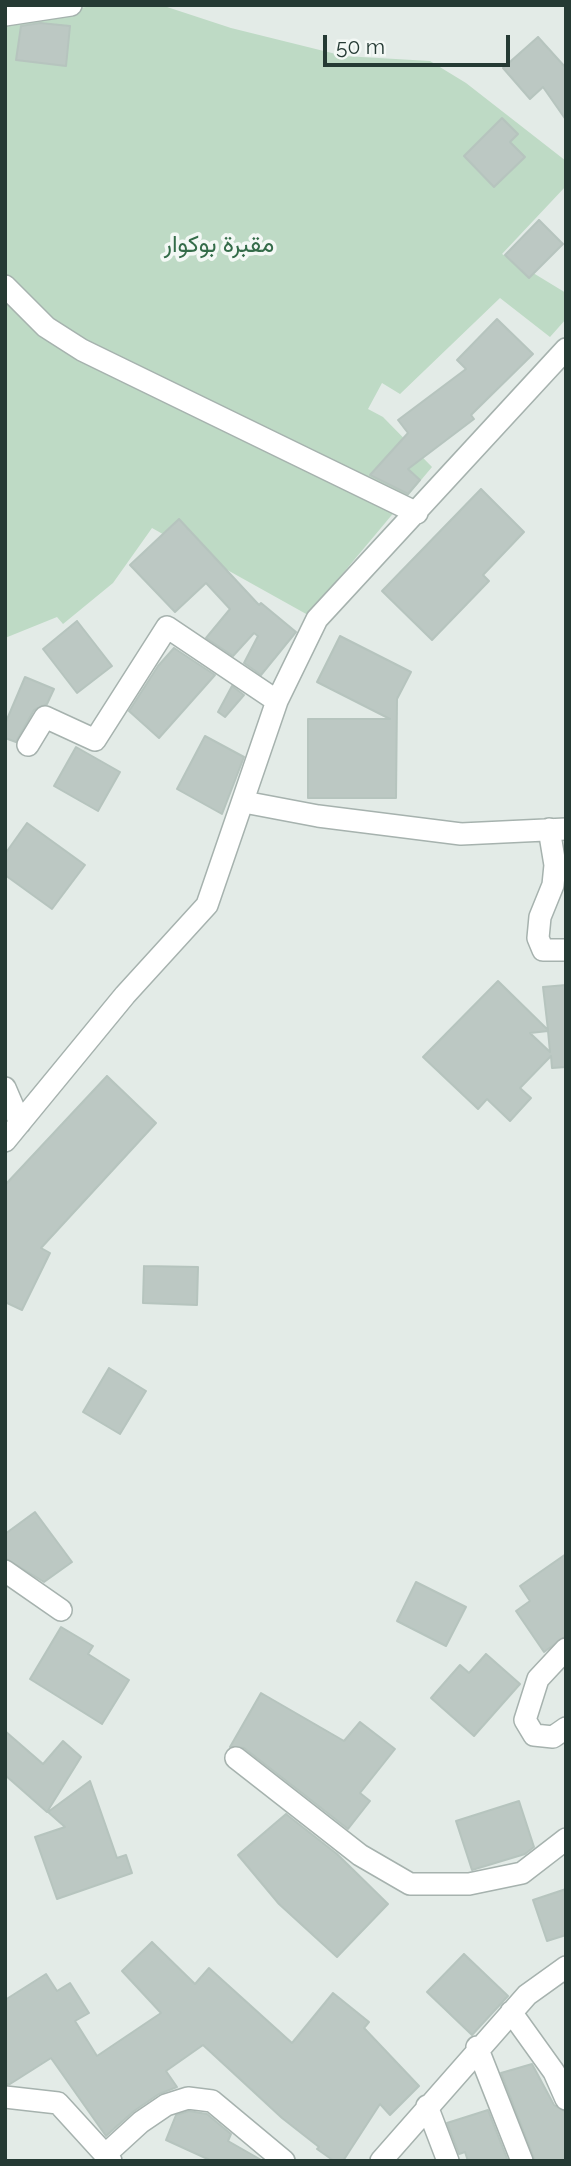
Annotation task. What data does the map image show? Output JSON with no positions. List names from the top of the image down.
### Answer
{
  "parks": ["مقبرة بوكوار"],
  "scale_bar": "50 m"
}
